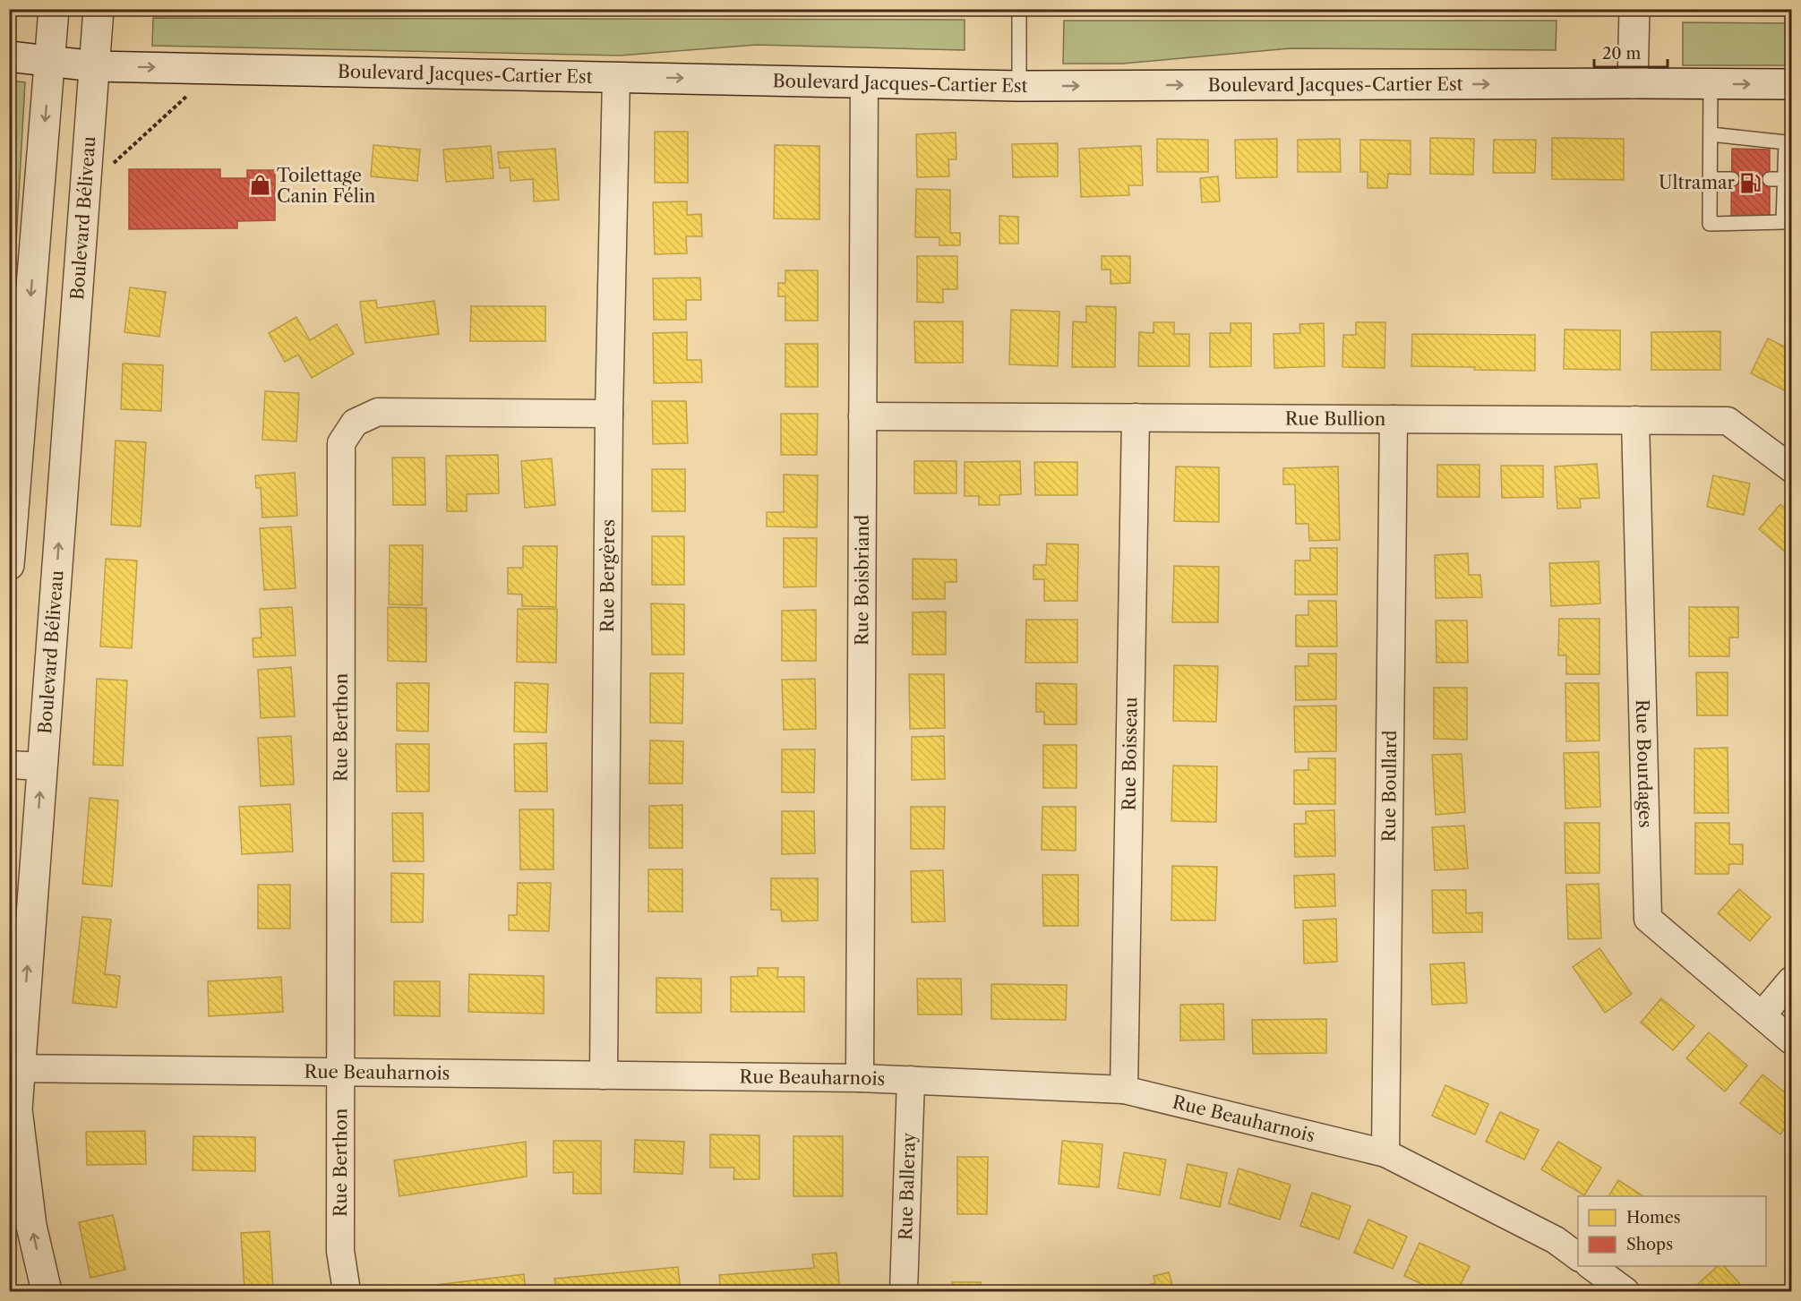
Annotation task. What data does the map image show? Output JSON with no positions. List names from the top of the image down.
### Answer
{
  "streets": {
    "street": [
      "Boulevard Jacques-Cartier Est",
      "Boulevard Béliveau",
      "Rue Bullion",
      "Rue Bergères",
      "Rue Boisbriand",
      "Rue Berthon",
      "Rue Boisseau",
      "Rue Bourdages",
      "Rue Boullard",
      "Rue Beauharnois",
      "Rue Balleray"
    ]
  },
  "crossings": [
    ["Boulevard Jacques-Cartier Est", "Boulevard Béliveau"],
    ["Boulevard Jacques-Cartier Est", "Rue Bergères"],
    ["Boulevard Jacques-Cartier Est", "Rue Boisbriand"],
    ["Boulevard Béliveau", "Rue Beauharnois"],
    ["Rue Bullion", "Rue Boisbriand"],
    ["Rue Bullion", "Rue Boisseau"],
    ["Rue Bullion", "Rue Bourdages"],
    ["Rue Bullion", "Rue Boullard"],
    ["Rue Bergères", "Rue Berthon"],
    ["Rue Bergères", "Rue Beauharnois"],
    ["Rue Boisbriand", "Rue Beauharnois"],
    ["Rue Berthon", "Rue Beauharnois"],
    ["Rue Boisseau", "Rue Beauharnois"],
    ["Rue Boullard", "Rue Beauharnois"],
    ["Rue Beauharnois", "Rue Balleray"]
  ],
  "one_way": ["Boulevard Jacques-Cartier Est"],
  "places": {
    "fuel station": ["Ultramar"],
    "shop": ["Toilettage Canin Félin"]
  },
  "legend": ["Homes", "Shops"],
  "scale_bar": "20 m"
}
